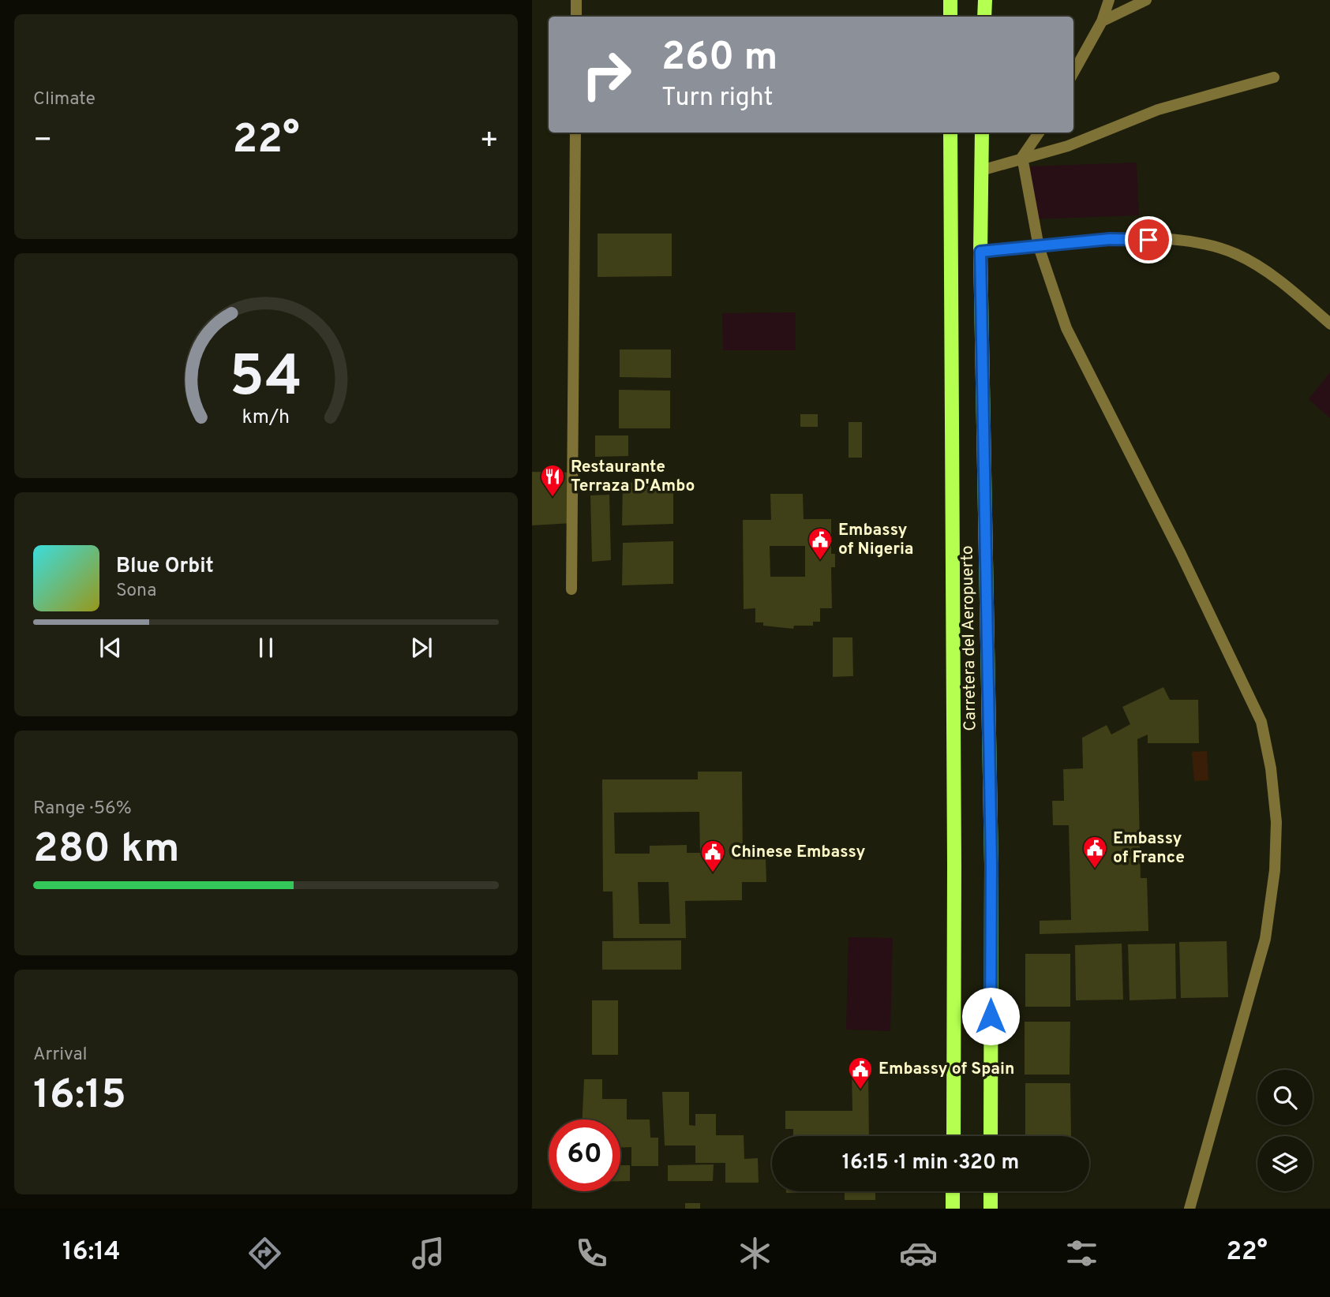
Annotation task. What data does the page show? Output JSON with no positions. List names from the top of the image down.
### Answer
{
  "streets": {
    "main road": ["Carretera del Aeropuerto"]
  },
  "places": {
    "restaurant": ["Restaurante Terraza D'Ambo"],
    "public building": [
      "Embassy of Nigeria",
      "Embassy of France",
      "Chinese Embassy",
      "Embassy of Spain"
    ]
  },
  "page": {
    "tile": [
      "Climate",
      ["Range · 56%", "280 km"],
      ["Arrival", "16:15"]
    ],
    "turn": ["260 m", "Turn right"],
    "heat": ["−", "22°", "+"],
    "song": ["Blue Orbit", "Sona"],
    "limit": "60",
    "trip": "16:15 · 1 min · 320 m",
    "tabs": ["16:14", "22°"],
    "gauge": ["54", "km/h"]
  }
}
